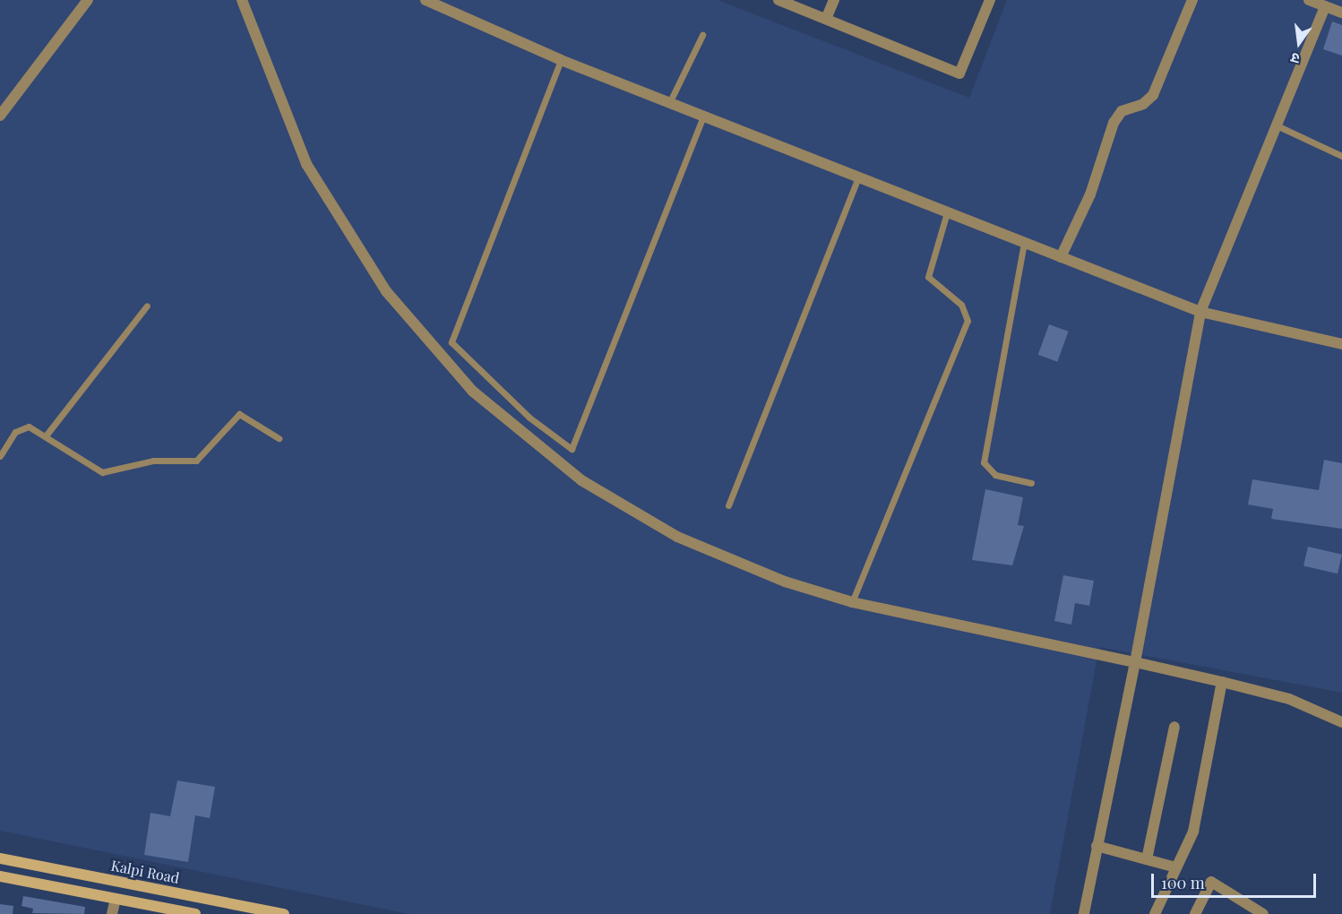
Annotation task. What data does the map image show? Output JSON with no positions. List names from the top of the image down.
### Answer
{
  "streets": {
    "main road": ["Kalpi Road"]
  },
  "scale_bar": "100 m",
  "north": "bottom"
}
